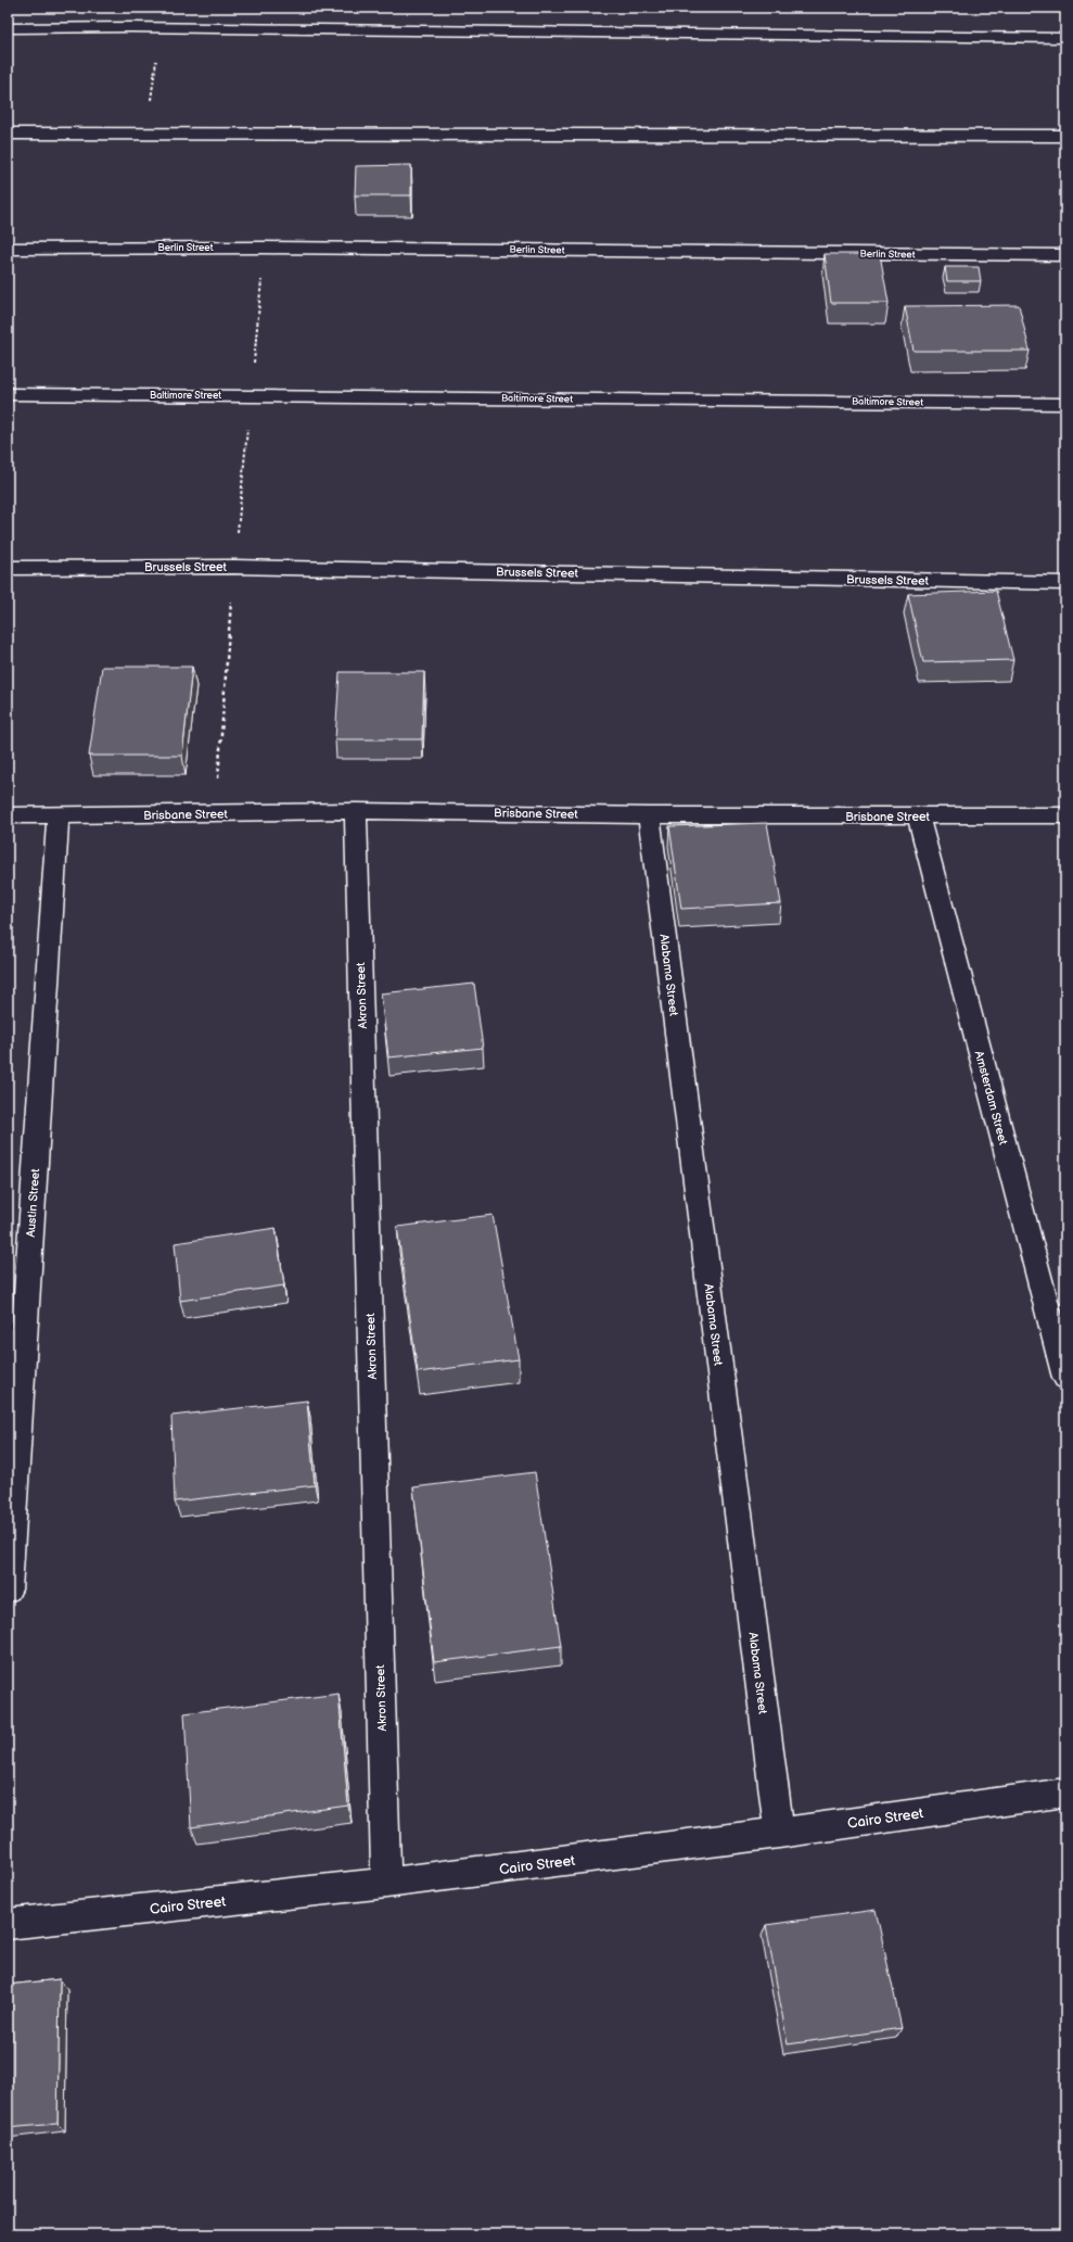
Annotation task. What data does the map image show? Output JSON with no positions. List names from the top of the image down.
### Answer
{
  "streets": {
    "street": [
      "Berlin Street",
      "Baltimore Street",
      "Brussels Street",
      "Brisbane Street",
      "Alabama Street",
      "Akron Street",
      "Amsterdam Street",
      "Austin Street",
      "Cairo Street"
    ]
  },
  "crossings": [
    ["Brisbane Street", "Alabama Street"],
    ["Brisbane Street", "Akron Street"],
    ["Brisbane Street", "Amsterdam Street"],
    ["Brisbane Street", "Austin Street"],
    ["Alabama Street", "Cairo Street"],
    ["Akron Street", "Cairo Street"]
  ]
}
